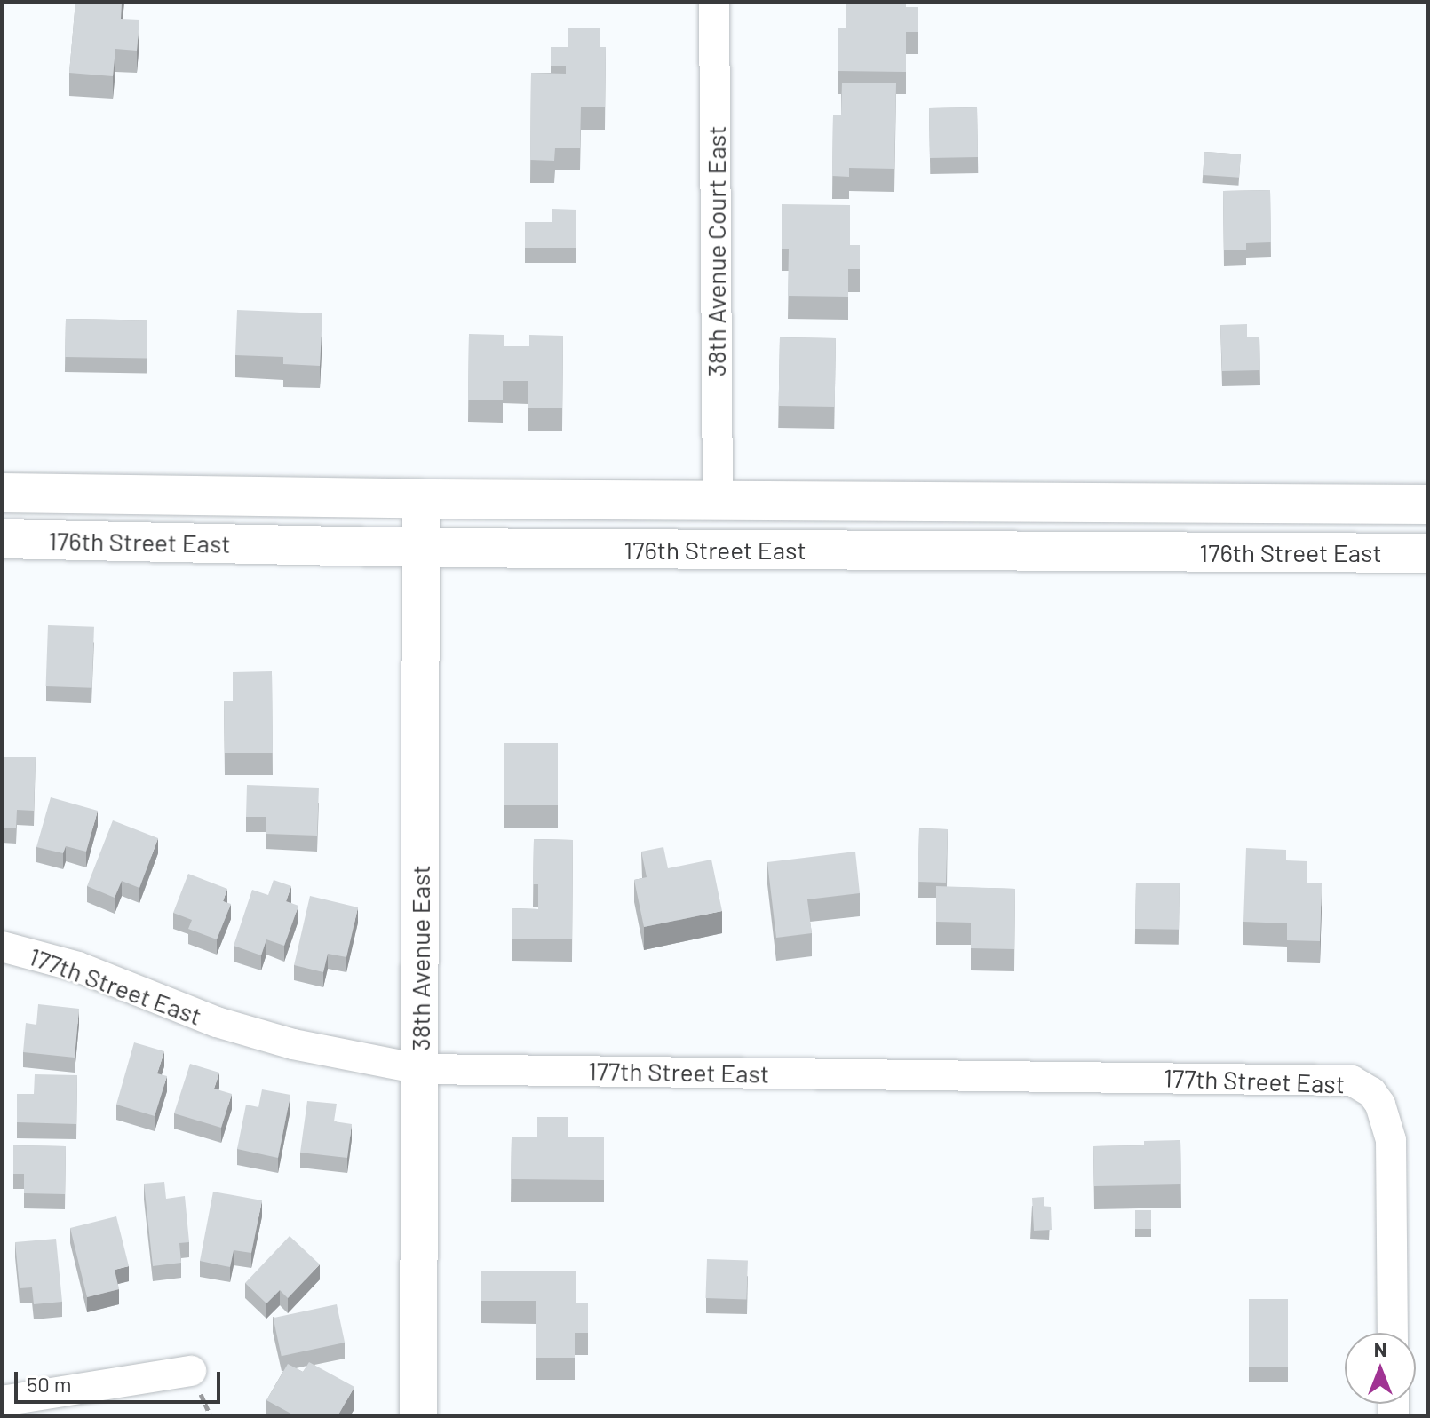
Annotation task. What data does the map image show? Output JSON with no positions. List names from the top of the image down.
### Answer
{
  "streets": {
    "main road": ["176th Street East"],
    "street": ["38th Avenue Court East", "38th Avenue East", "177th Street East"]
  },
  "crossings": [
    ["38th Avenue Court East", "176th Street East"],
    ["176th Street East", "38th Avenue East"],
    ["38th Avenue East", "177th Street East"]
  ],
  "scale_bar": "50 m",
  "north": "top"
}
